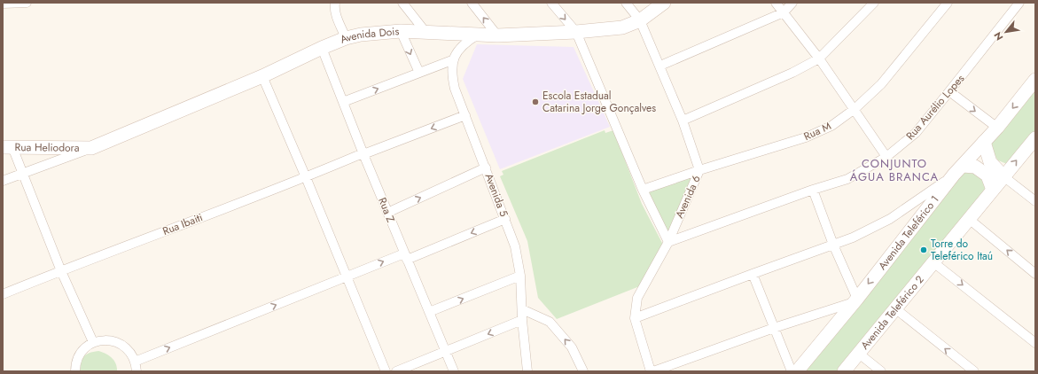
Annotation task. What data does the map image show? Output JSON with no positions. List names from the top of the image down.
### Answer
{
  "streets": {
    "main road": [
      "Avenida Dois",
      "Rua Heliodora",
      "Avenida Teleférico 1",
      "Avenida Teleférico 2"
    ],
    "street": [
      "Rua Aurélio Lopes",
      "Rua M",
      "Avenida 5",
      "Avenida 6",
      "Rua Z",
      "Rua Ibaiti"
    ]
  },
  "crossings": [
    ["Avenida Dois", "Rua Heliodora"],
    ["Avenida Dois", "Avenida 6"],
    ["Avenida Dois", "Rua Z"],
    ["Rua Aurélio Lopes", "Avenida 6"],
    ["Rua M", "Avenida 6"],
    ["Avenida 5", "Rua Ibaiti"],
    ["Rua Z", "Rua Ibaiti"]
  ],
  "one_way": ["Avenida Teleférico 1"],
  "districts": ["CONJUNTO ÁGUA BRANCA"],
  "places": ["Escola Estadual Catarina Jorge Gonçalves", "Torre do Teleférico Itaú"],
  "north": "bottom left"
}
